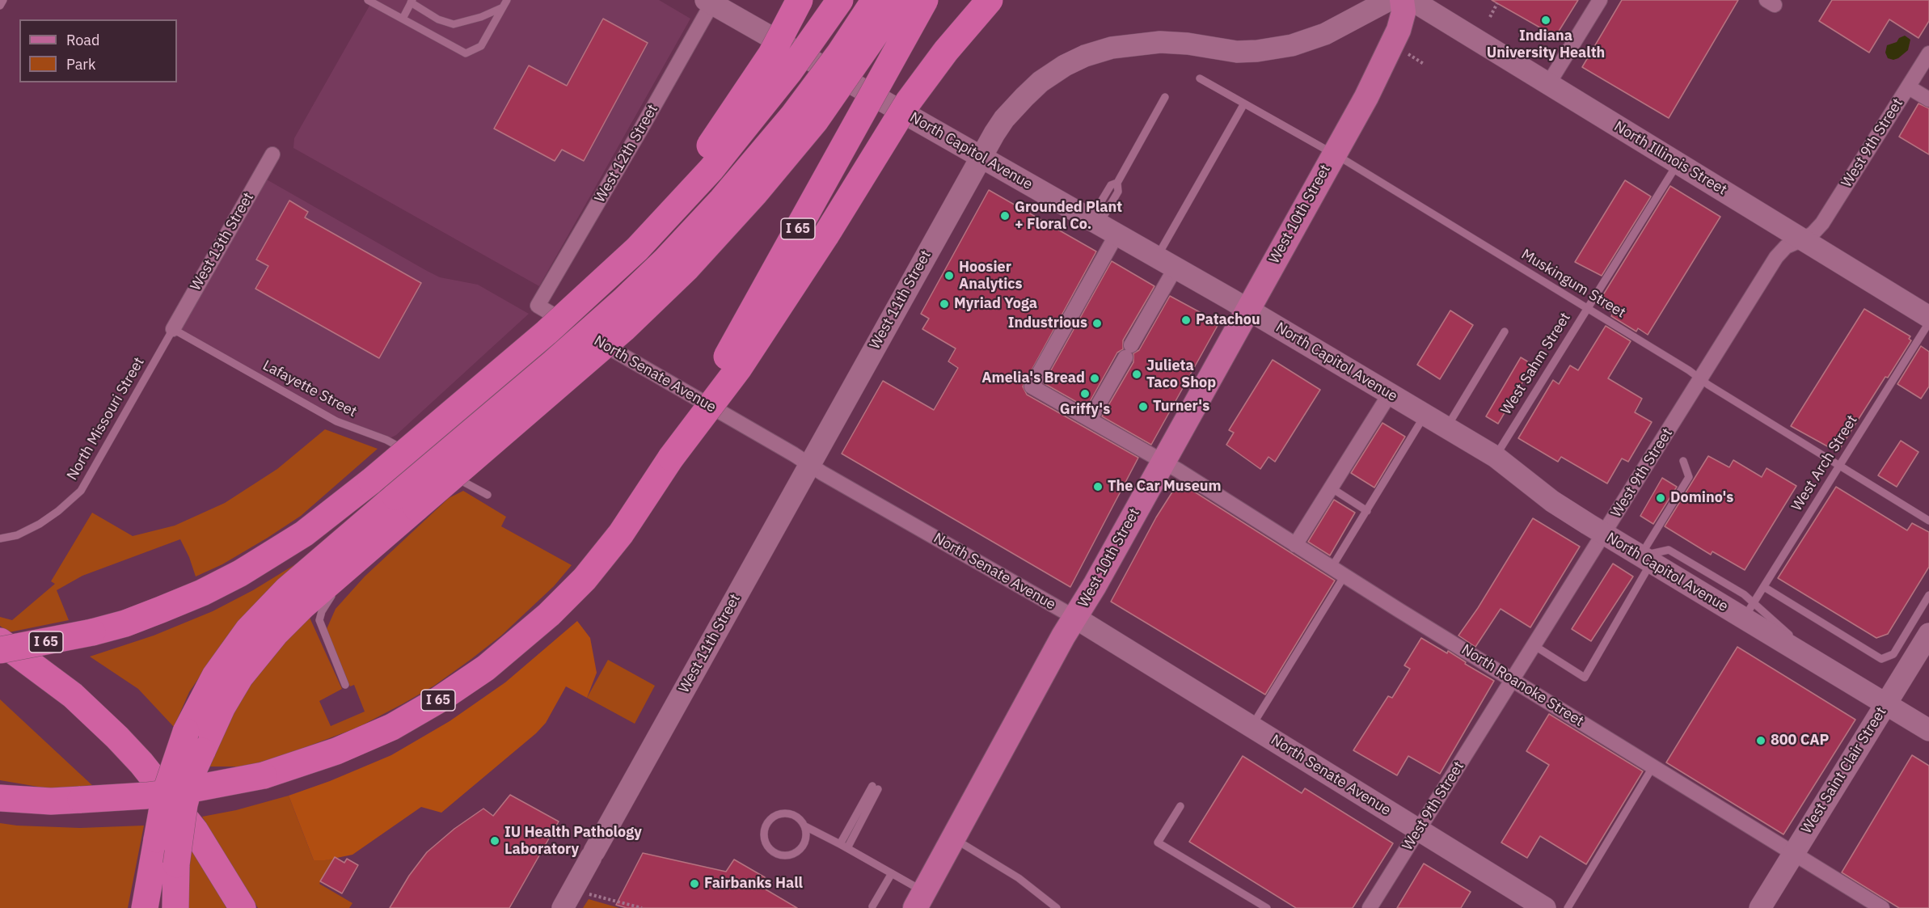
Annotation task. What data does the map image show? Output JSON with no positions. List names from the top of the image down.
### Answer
{
  "streets": {
    "highway": ["I 65"],
    "main road": [
      "North Capitol Avenue",
      "North Illinois Street",
      "West 10th Street",
      "West 11th Street",
      "North Senate Avenue",
      "West Saint Clair Street"
    ],
    "street": [
      "West 9th Street",
      "West 12th Street",
      "West 13th Street",
      "North Roanoke Street"
    ],
    "lane": [
      "Muskingum Street",
      "West Sahm Street",
      "Lafayette Street",
      "North Missouri Street",
      "West Arch Street"
    ]
  },
  "crossings": [
    ["West 9th Street", "North Capitol Avenue"],
    ["West 9th Street", "North Illinois Street"],
    ["West 9th Street", "Muskingum Street"],
    ["West 9th Street", "North Senate Avenue"],
    ["West 9th Street", "North Roanoke Street"],
    ["North Capitol Avenue", "West 12th Street"],
    ["North Capitol Avenue", "West 10th Street"],
    ["North Capitol Avenue", "West 11th Street"],
    ["North Capitol Avenue", "West Sahm Street"],
    ["North Capitol Avenue", "West Arch Street"],
    ["North Capitol Avenue", "North Roanoke Street"],
    ["North Capitol Avenue", "West Saint Clair Street"],
    ["West 12th Street", "North Senate Avenue"],
    ["North Illinois Street", "West Sahm Street"],
    ["West 10th Street", "Muskingum Street"],
    ["West 10th Street", "North Senate Avenue"],
    ["West 10th Street", "North Roanoke Street"],
    ["West 13th Street", "Lafayette Street"],
    ["West 13th Street", "North Missouri Street"],
    ["Muskingum Street", "West Sahm Street"],
    ["Muskingum Street", "West Arch Street"],
    ["West 11th Street", "North Senate Avenue"],
    ["Lafayette Street", "North Missouri Street"],
    ["North Roanoke Street", "West Saint Clair Street"]
  ],
  "places": [
    "Indiana University Health",
    "Grounded Plant + Floral Co.",
    "Hoosier Analytics",
    "Myriad Yoga",
    "Patachou",
    "Industrious",
    "Julieta Taco Shop",
    "Amelia's Bread",
    "Griffy's",
    "Turner's",
    "The Car Museum",
    "Domino's",
    "800 CAP",
    "IU Health Pathology Laboratory",
    "Fairbanks Hall"
  ],
  "legend": ["Road", "Park"]
}
